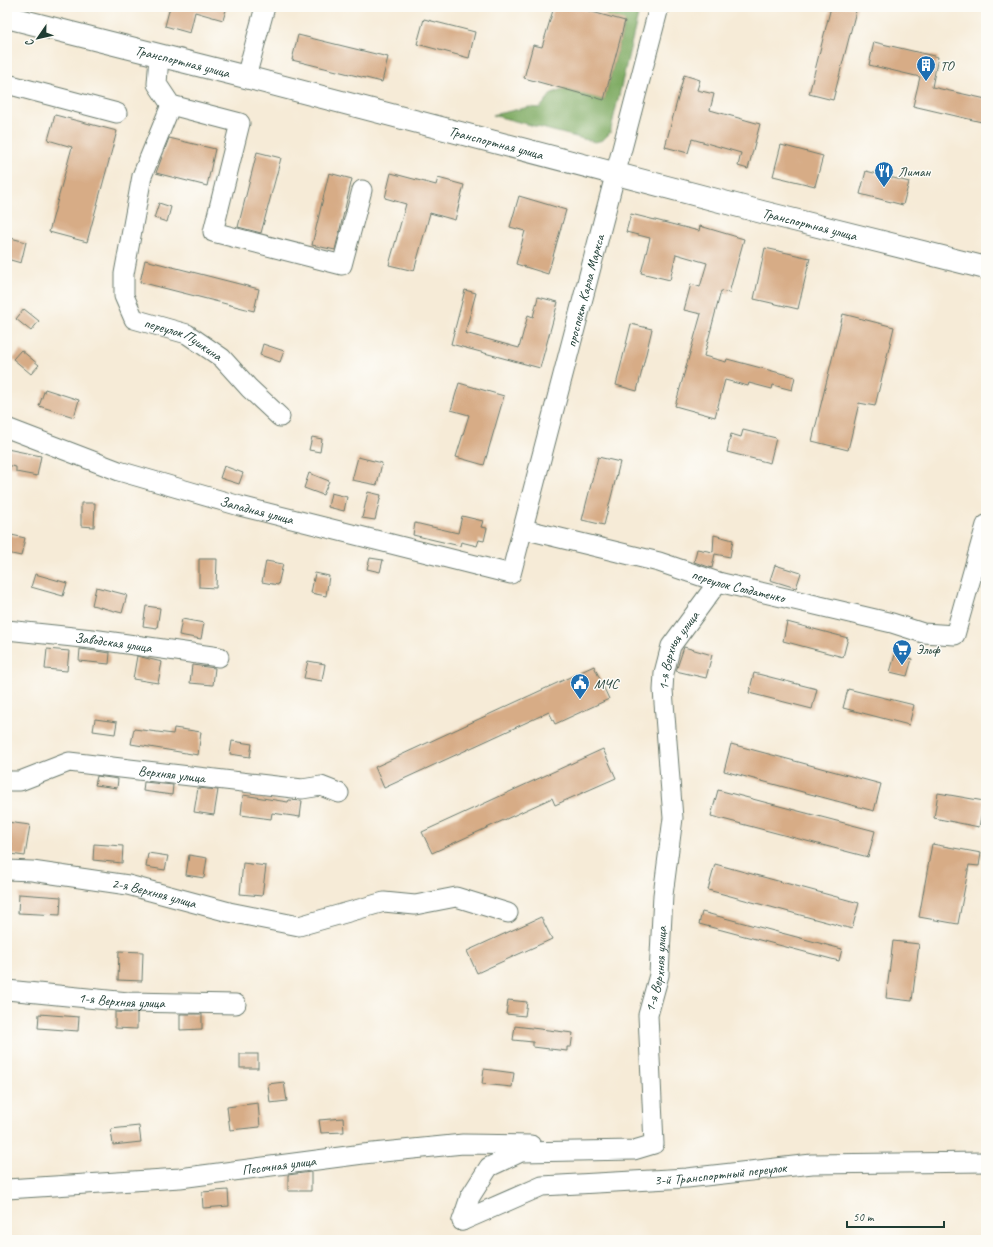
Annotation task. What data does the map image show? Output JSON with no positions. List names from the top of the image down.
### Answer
{
  "streets": {
    "main road": ["Транспортная улица"],
    "street": [
      "проспект Карла Маркса",
      "переулок Пушкина",
      "Западная улица",
      "переулок Солдатенко",
      "Заводская улица",
      "1-я Верхняя улица",
      "Верхняя улица",
      "2-я Верхняя улица",
      "Песочная улица",
      "3-й Транспортный переулок"
    ]
  },
  "crossings": [
    ["Транспортная улица", "проспект Карла Маркса"],
    ["проспект Карла Маркса", "Западная улица"],
    ["проспект Карла Маркса", "переулок Солдатенко"],
    ["переулок Солдатенко", "1-я Верхняя улица"],
    ["1-я Верхняя улица", "Песочная улица"],
    ["1-я Верхняя улица", "3-й Транспортный переулок"]
  ],
  "places": {
    "building": ["ТО"],
    "restaurant": ["Лиман"],
    "supermarket": ["Эльф"],
    "public building": ["МЧС"]
  },
  "scale_bar": "50 m",
  "north": "bottom left"
}
